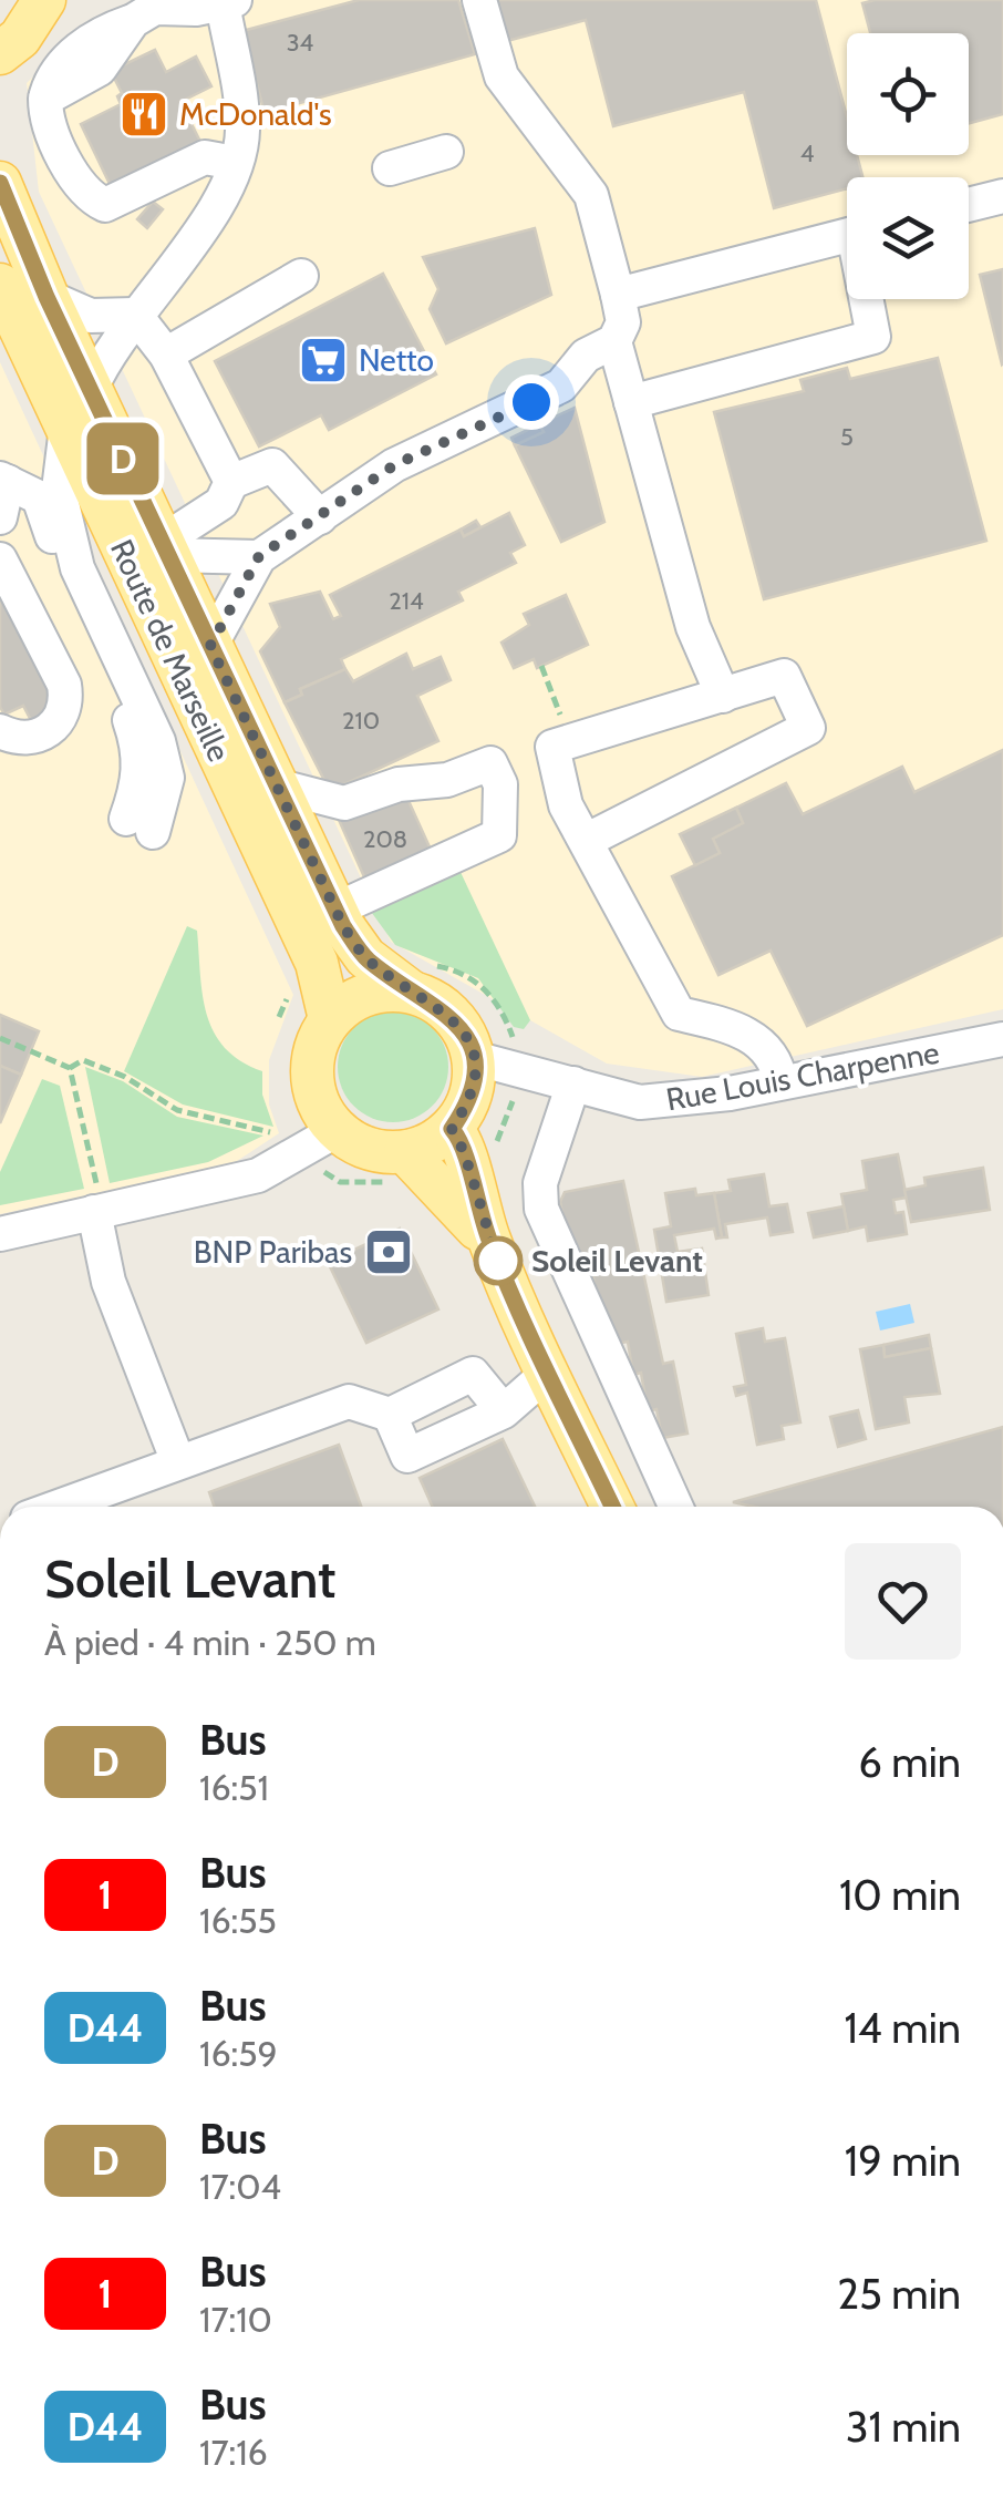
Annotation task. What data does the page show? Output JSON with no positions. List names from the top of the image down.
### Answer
{
  "streets": {
    "main road": ["Route de Marseille"],
    "street": ["Rue Louis Charpenne"]
  },
  "crossings": [
    ["Route de Marseille", "Rue Louis Charpenne"]
  ],
  "places": {
    "restaurant": ["McDonald's"],
    "supermarket": ["Netto"],
    "bank": ["BNP Paribas"],
    "other": ["Soleil Levant"]
  },
  "lines": ["bus line D"],
  "house_numbers": [
    "34",
    "4",
    "5",
    "214",
    "210",
    "208"
  ],
  "page": {
    "on_map": "D",
    "heading": ["Soleil Levant", "À pied · 4 min · 250 m"],
    "list": [
      {
        "mark": "D",
        "name": "Bus",
        "note": "16:51",
        "value": "6 min"
      },
      {
        "mark": "1",
        "name": "Bus",
        "note": "16:55",
        "value": "10 min"
      },
      {
        "mark": "D44",
        "name": "Bus",
        "note": "16:59",
        "value": "14 min"
      },
      {
        "mark": "D",
        "name": "Bus",
        "note": "17:04",
        "value": "19 min"
      },
      {
        "mark": "1",
        "name": "Bus",
        "note": "17:10",
        "value": "25 min"
      },
      {
        "mark": "D44",
        "name": "Bus",
        "note": "17:16",
        "value": "31 min"
      }
    ]
  }
}
